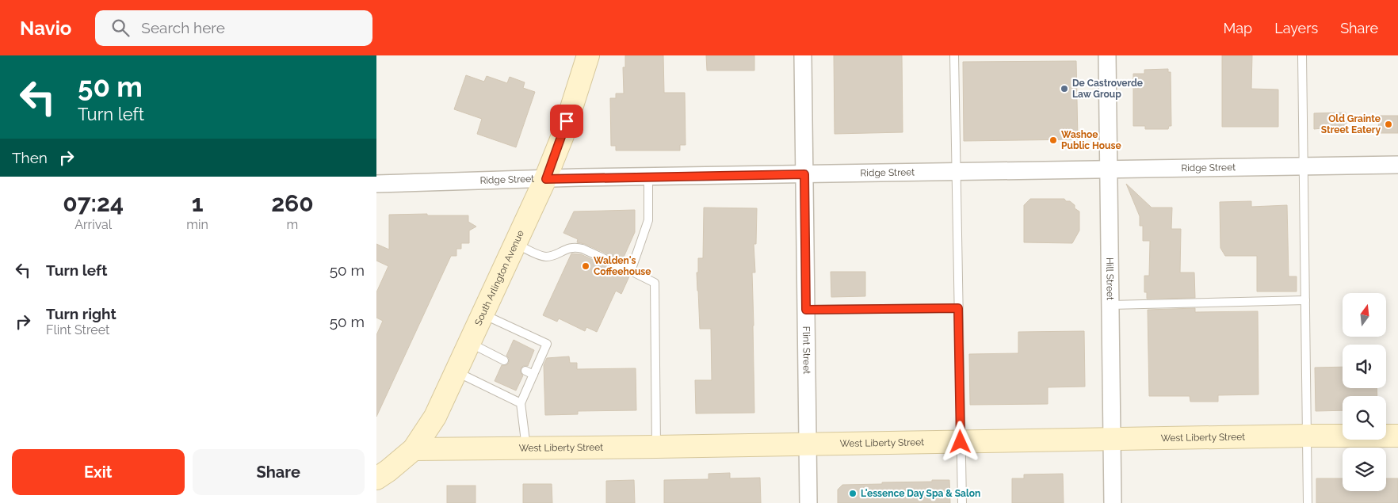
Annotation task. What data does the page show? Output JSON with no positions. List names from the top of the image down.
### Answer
{
  "streets": {
    "main road": ["South Arlington Avenue", "West Liberty Street"],
    "street": ["Ridge Street", "Hill Street", "Flint Street"]
  },
  "crossings": [
    ["Ridge Street", "South Arlington Avenue"],
    ["Ridge Street", "Hill Street"],
    ["Ridge Street", "Flint Street"],
    ["South Arlington Avenue", "West Liberty Street"],
    ["Hill Street", "West Liberty Street"],
    ["Flint Street", "West Liberty Street"]
  ],
  "places": [
    "De Castroverde Law Group",
    "Old Grainte Street Eatery",
    "Washoe Public House",
    "Walden's Coffeehouse",
    "L'essence Day Spa & Salon"
  ],
  "north": "top",
  "page": {
    "header": "Navio",
    "search": "Search here",
    "nav": ["Map", "Layers", "Share"],
    "turn": ["50 m", "Turn left"],
    "then": "Then",
    "eta": [
      "07:24",
      "Arrival",
      "1",
      "min",
      "260",
      "m"
    ],
    "list": [
      {
        "name": "Turn left",
        "value": "50 m"
      },
      {
        "name": "Turn right",
        "note": "Flint Street",
        "value": "50 m"
      }
    ],
    "buttons": ["Exit", "Share"]
  }
}
